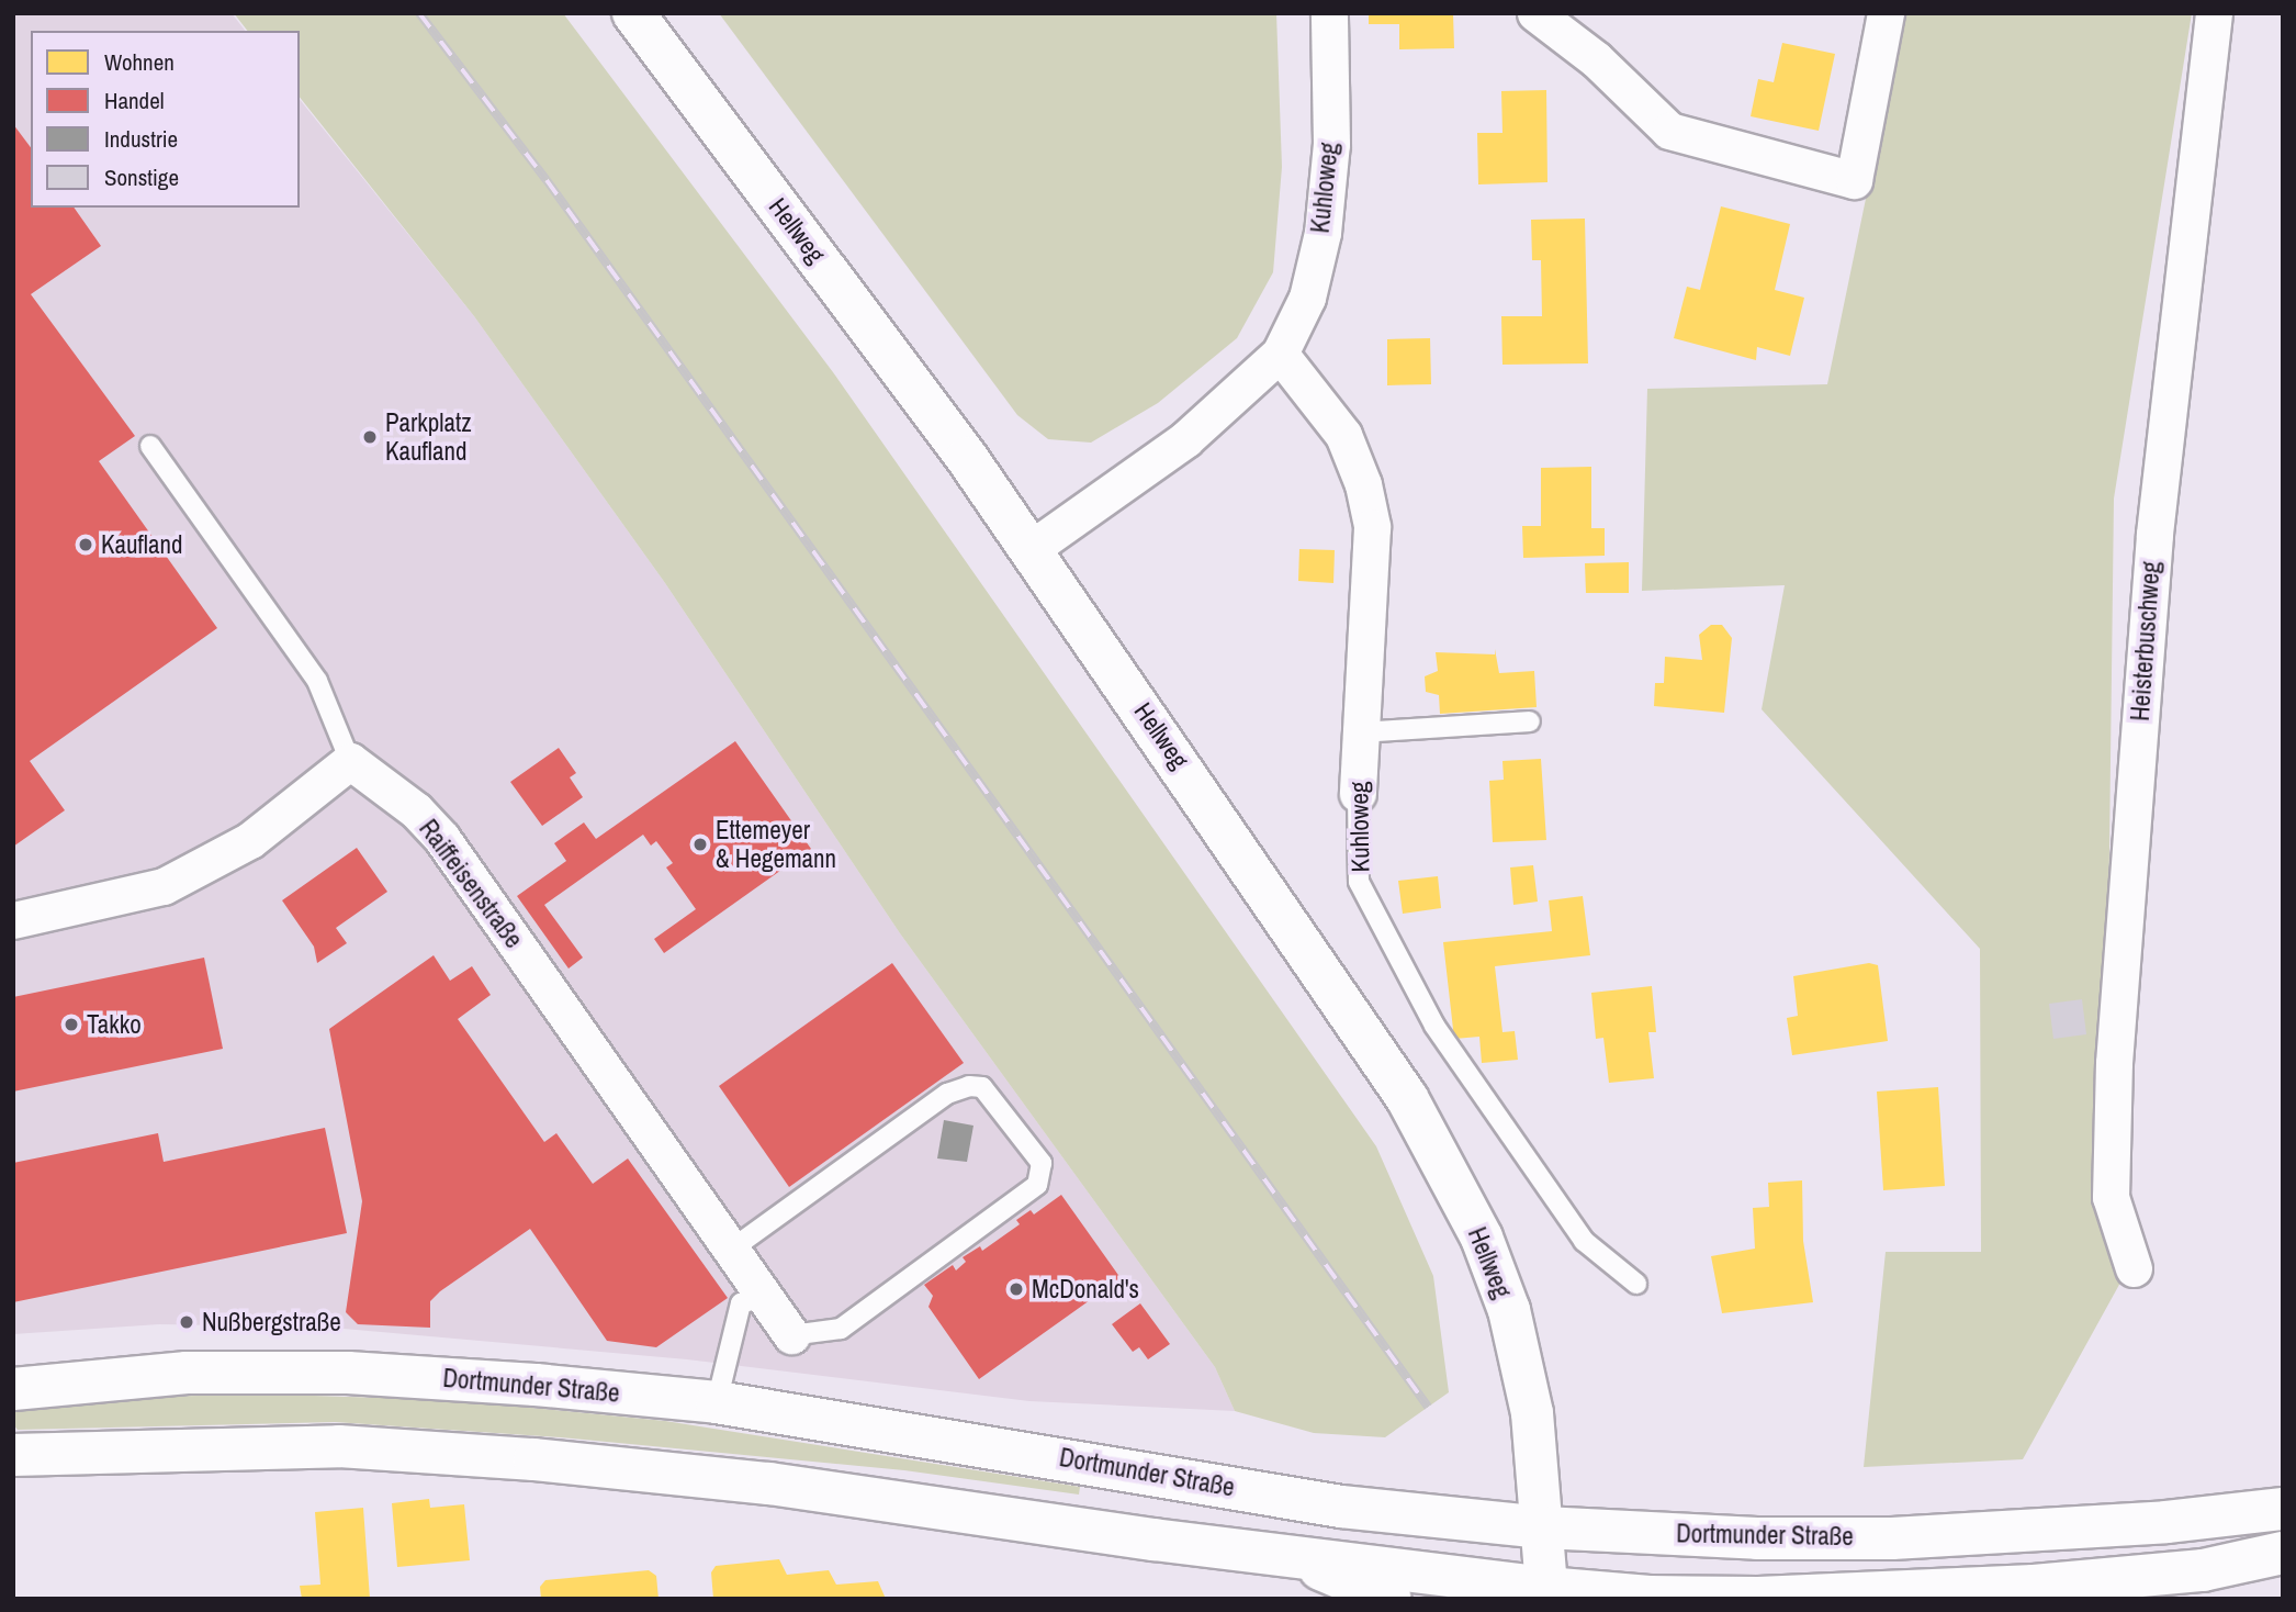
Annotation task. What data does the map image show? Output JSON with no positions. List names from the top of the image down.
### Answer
{
  "streets": {
    "main road": ["Hellweg", "Dortmunder Straße"],
    "street": ["Kuhloweg", "Heisterbuschweg", "Raiffeisenstraße"]
  },
  "crossings": [
    ["Kuhloweg", "Hellweg"],
    ["Hellweg", "Dortmunder Straße"]
  ],
  "places": [
    "Parkplatz Kaufland",
    "Kaufland",
    "Ettemeyer & Hegemann",
    "Takko",
    "McDonald's",
    "Nußbergstraße"
  ],
  "legend": [
    "Wohnen",
    "Handel",
    "Industrie",
    "Sonstige"
  ]
}
